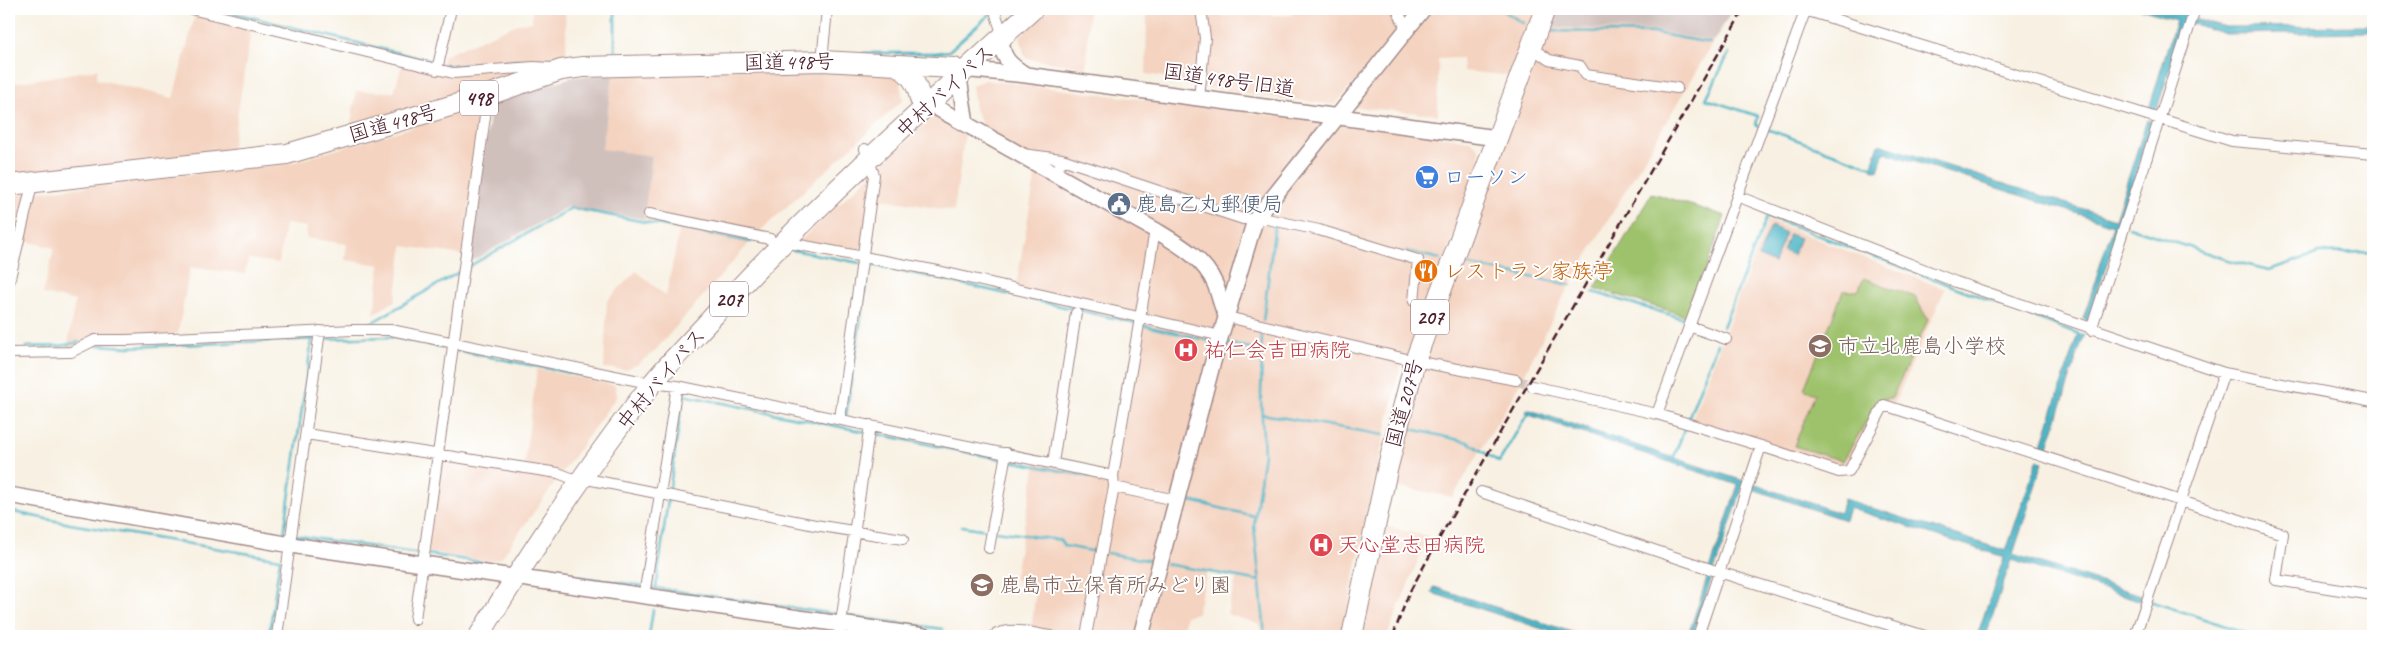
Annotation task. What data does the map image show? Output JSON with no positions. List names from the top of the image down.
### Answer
{
  "streets": {
    "highway": [
      "国道498号",
      "中村バイパス",
      "498",
      "207",
      "国道207号"
    ],
    "street": ["国道498号旧道"]
  },
  "crossings": [
    ["国道498号", "国道498号旧道"],
    ["国道498号", "中村バイパス"],
    ["国道498号旧道", "中村バイパス"],
    ["国道498号旧道", "国道207号"]
  ],
  "places": {
    "supermarket": ["ローソン"],
    "public building": ["鹿島乙丸郵便局"],
    "restaurant": ["レストラン家族亭"],
    "school or university": ["市立北鹿島小学校", "鹿島市立保育所みどり園"],
    "hospital": ["祐仁会吉田病院", "天心堂志田病院"]
  }
}
